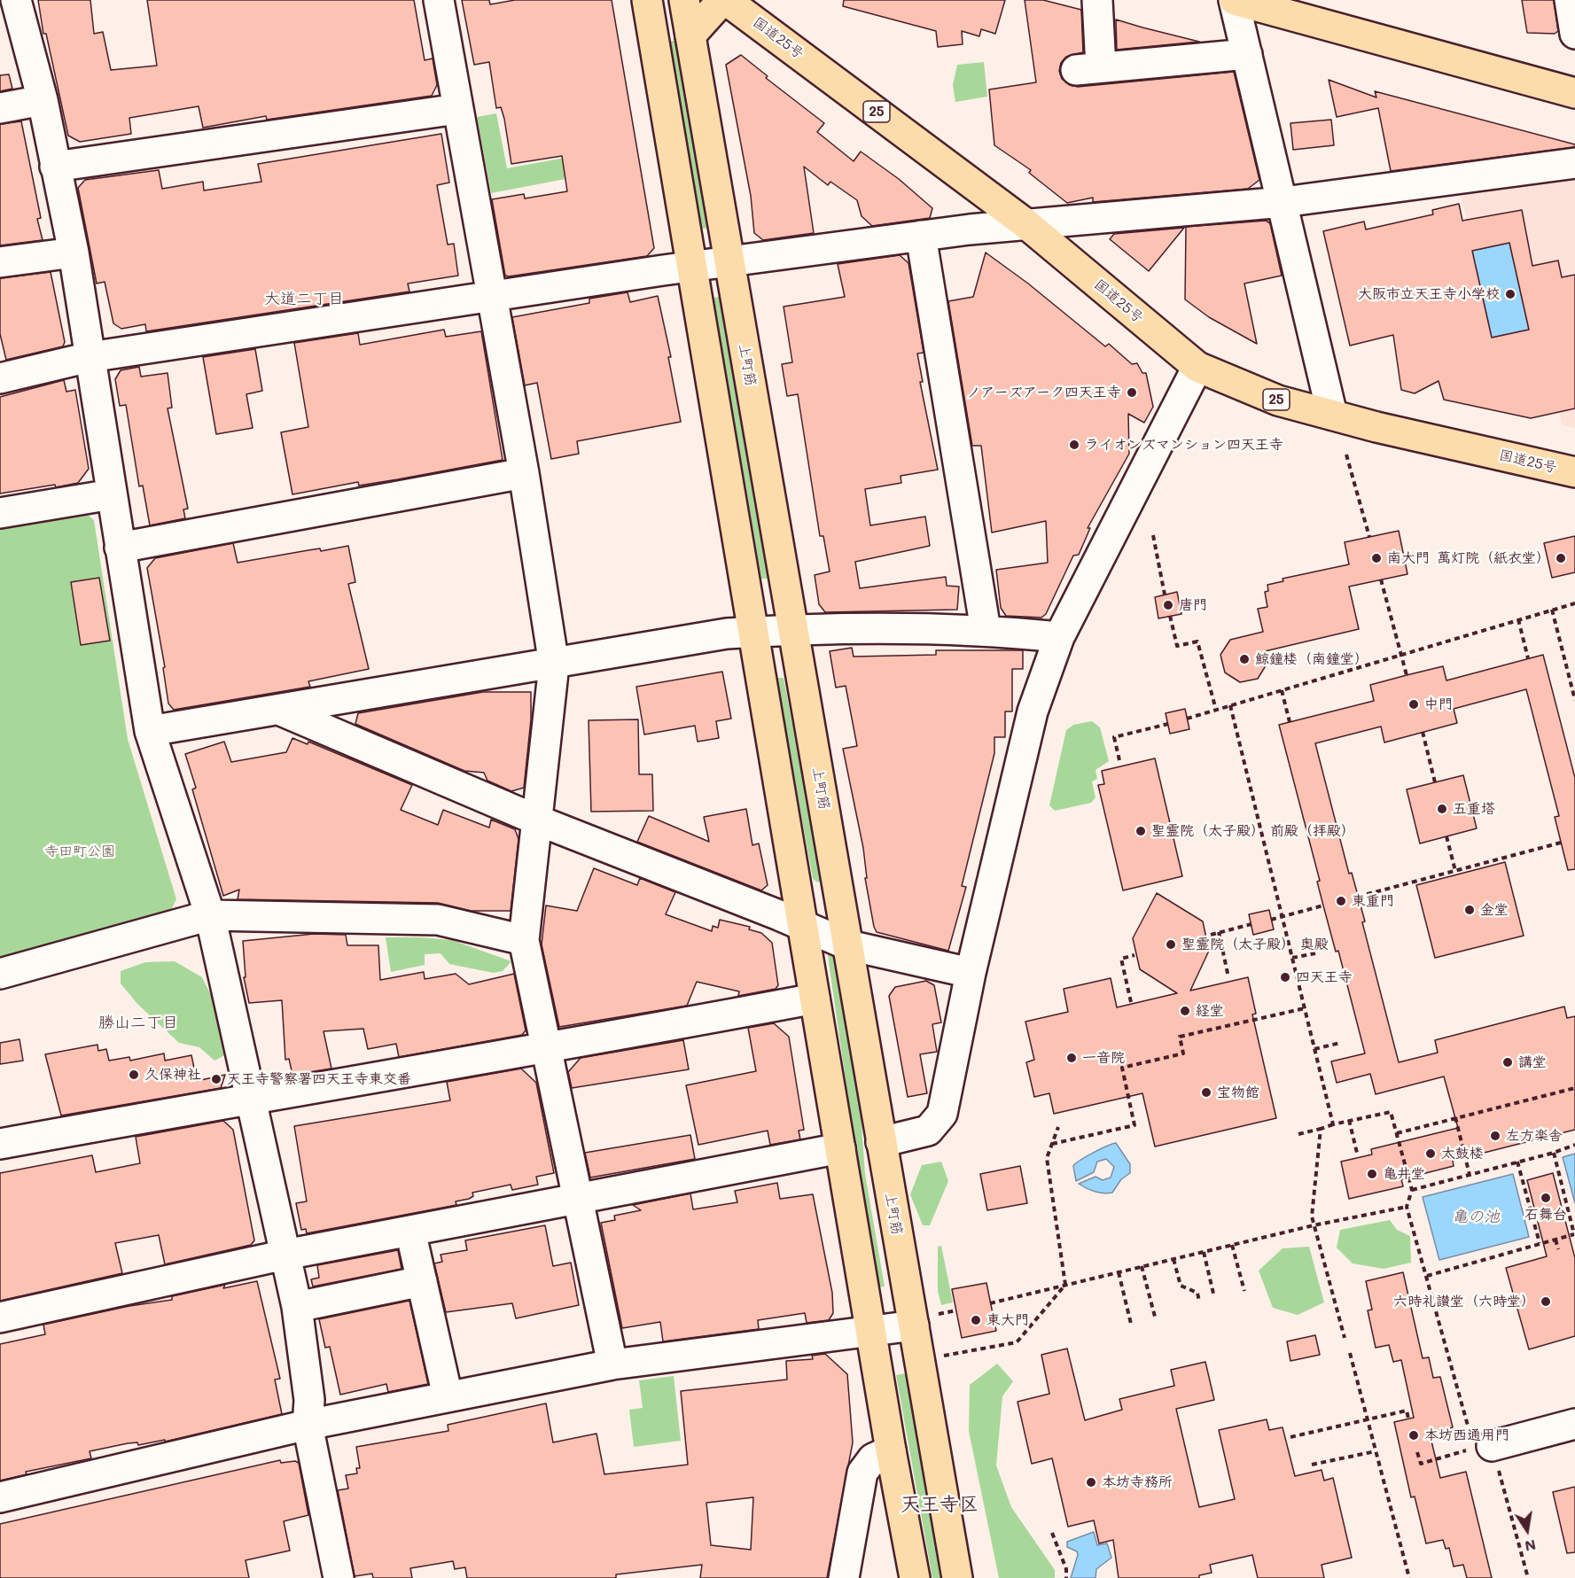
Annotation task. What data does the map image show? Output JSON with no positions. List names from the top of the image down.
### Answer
{
  "streets": {
    "main road": ["国道25号", "25", "上町筋"]
  },
  "districts": ["大道二丁目", "勝山二丁目", "天王寺区"],
  "water": ["亀の池"],
  "parks": ["寺田町公園"],
  "places": [
    "大阪市立天王寺小学校",
    "ノアーズアーク四天王寺",
    "ライオンズマンション四天王寺",
    "南大門",
    "萬灯院（紙衣堂）",
    "唐門",
    "鯨鐘楼（南鐘堂）",
    "中門",
    "五重塔",
    "聖霊院（太子殿） 前殿（拝殿）",
    "東重門",
    "金堂",
    "聖霊院（太子殿） 奥殿",
    "四天王寺",
    "経堂",
    "一音院",
    "講堂",
    "久保神社",
    "天王寺警察署四天王寺東交番",
    "宝物館",
    "左方楽舎",
    "太鼓楼",
    "亀井堂",
    "石舞台",
    "六時礼讃堂（六時堂）",
    "東大門",
    "本坊西通用門",
    "本坊寺務所"
  ],
  "north": "bottom"
}
